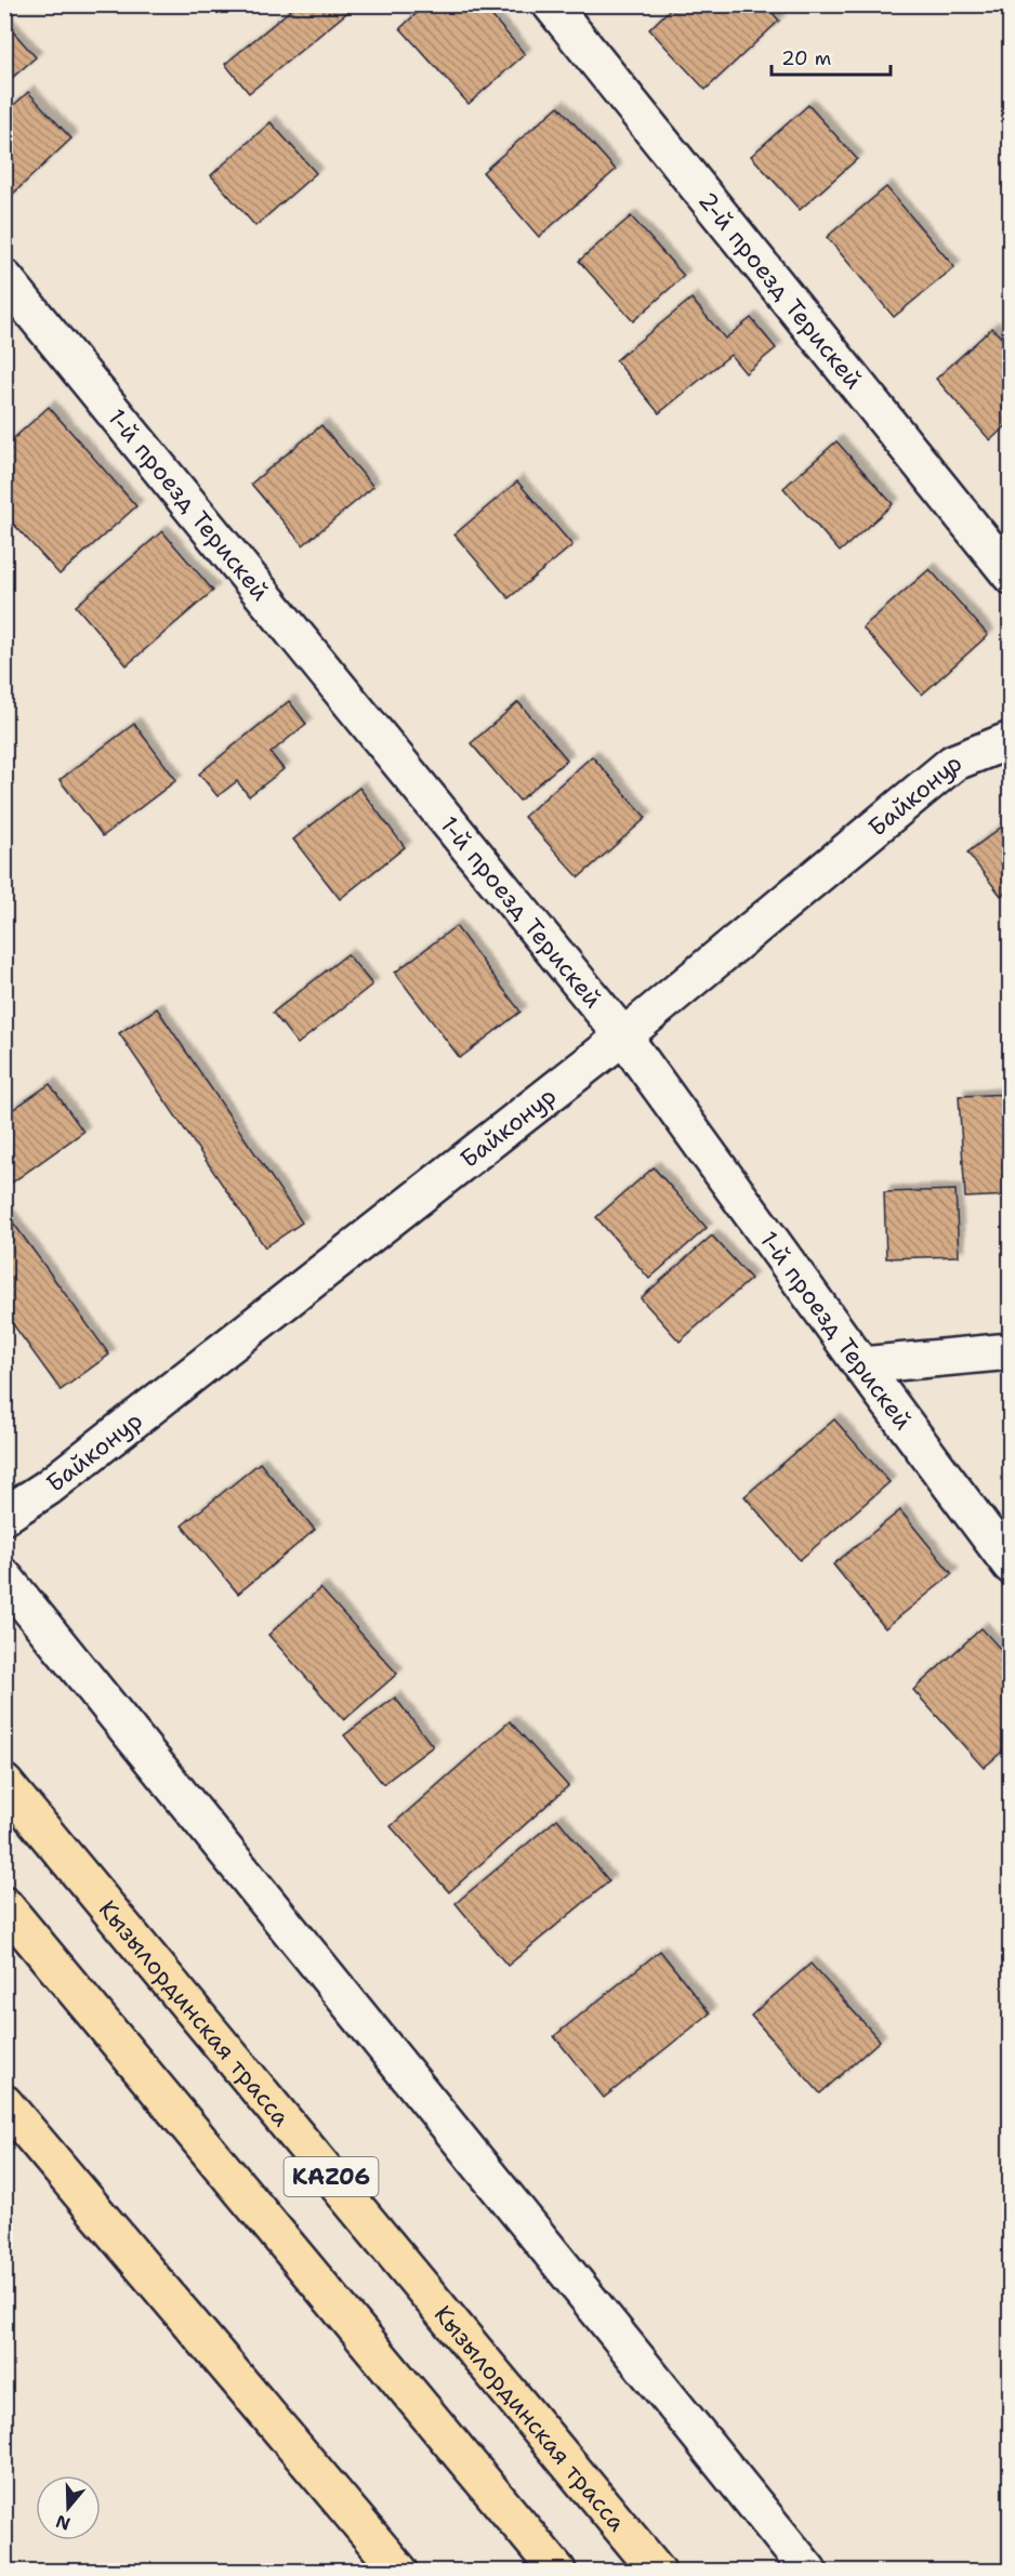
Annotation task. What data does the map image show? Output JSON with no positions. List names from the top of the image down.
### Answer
{
  "streets": {
    "highway": ["Кызылординская трасса", "KАZ06"],
    "street": ["2-й проезд Терискей", "1-й проезд Терискей", "Байконур"]
  },
  "crossings": [
    ["1-й проезд Терискей", "Байконур"]
  ],
  "scale_bar": "20 m",
  "north": "bottom"
}
